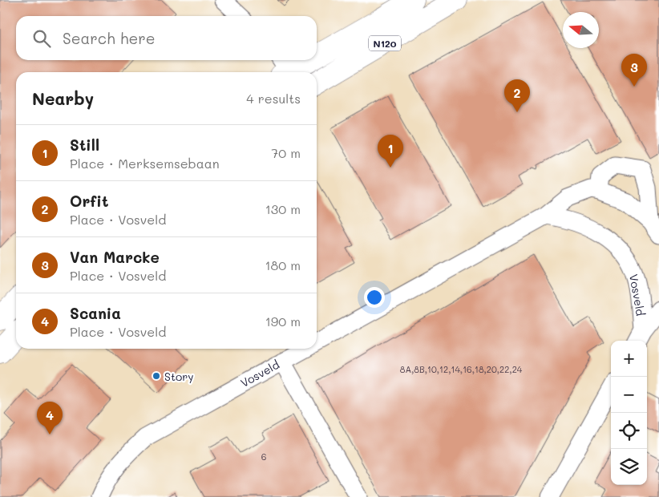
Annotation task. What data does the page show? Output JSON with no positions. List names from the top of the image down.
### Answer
{
  "streets": {
    "main road": ["N120"],
    "street": ["Vosveld"]
  },
  "places": ["Story"],
  "house_numbers": ["8A,8B,10,12,14,16,18,20,22,24", "6"],
  "north": "left",
  "page": {
    "search": "Search here",
    "pins": [
      "3",
      "2",
      "1",
      "4"
    ],
    "heading": ["Nearby", "4 results"],
    "list": [
      {
        "mark": "1",
        "name": "Still",
        "note": "Place · Merksemsebaan",
        "value": "70 m"
      },
      {
        "mark": "2",
        "name": "Orfit",
        "note": "Place · Vosveld",
        "value": "130 m"
      },
      {
        "mark": "3",
        "name": "Van Marcke",
        "note": "Place · Vosveld",
        "value": "180 m"
      },
      {
        "mark": "4",
        "name": "Scania",
        "note": "Place · Vosveld",
        "value": "190 m"
      }
    ],
    "map_buttons": ["+", "−"]
  }
}
